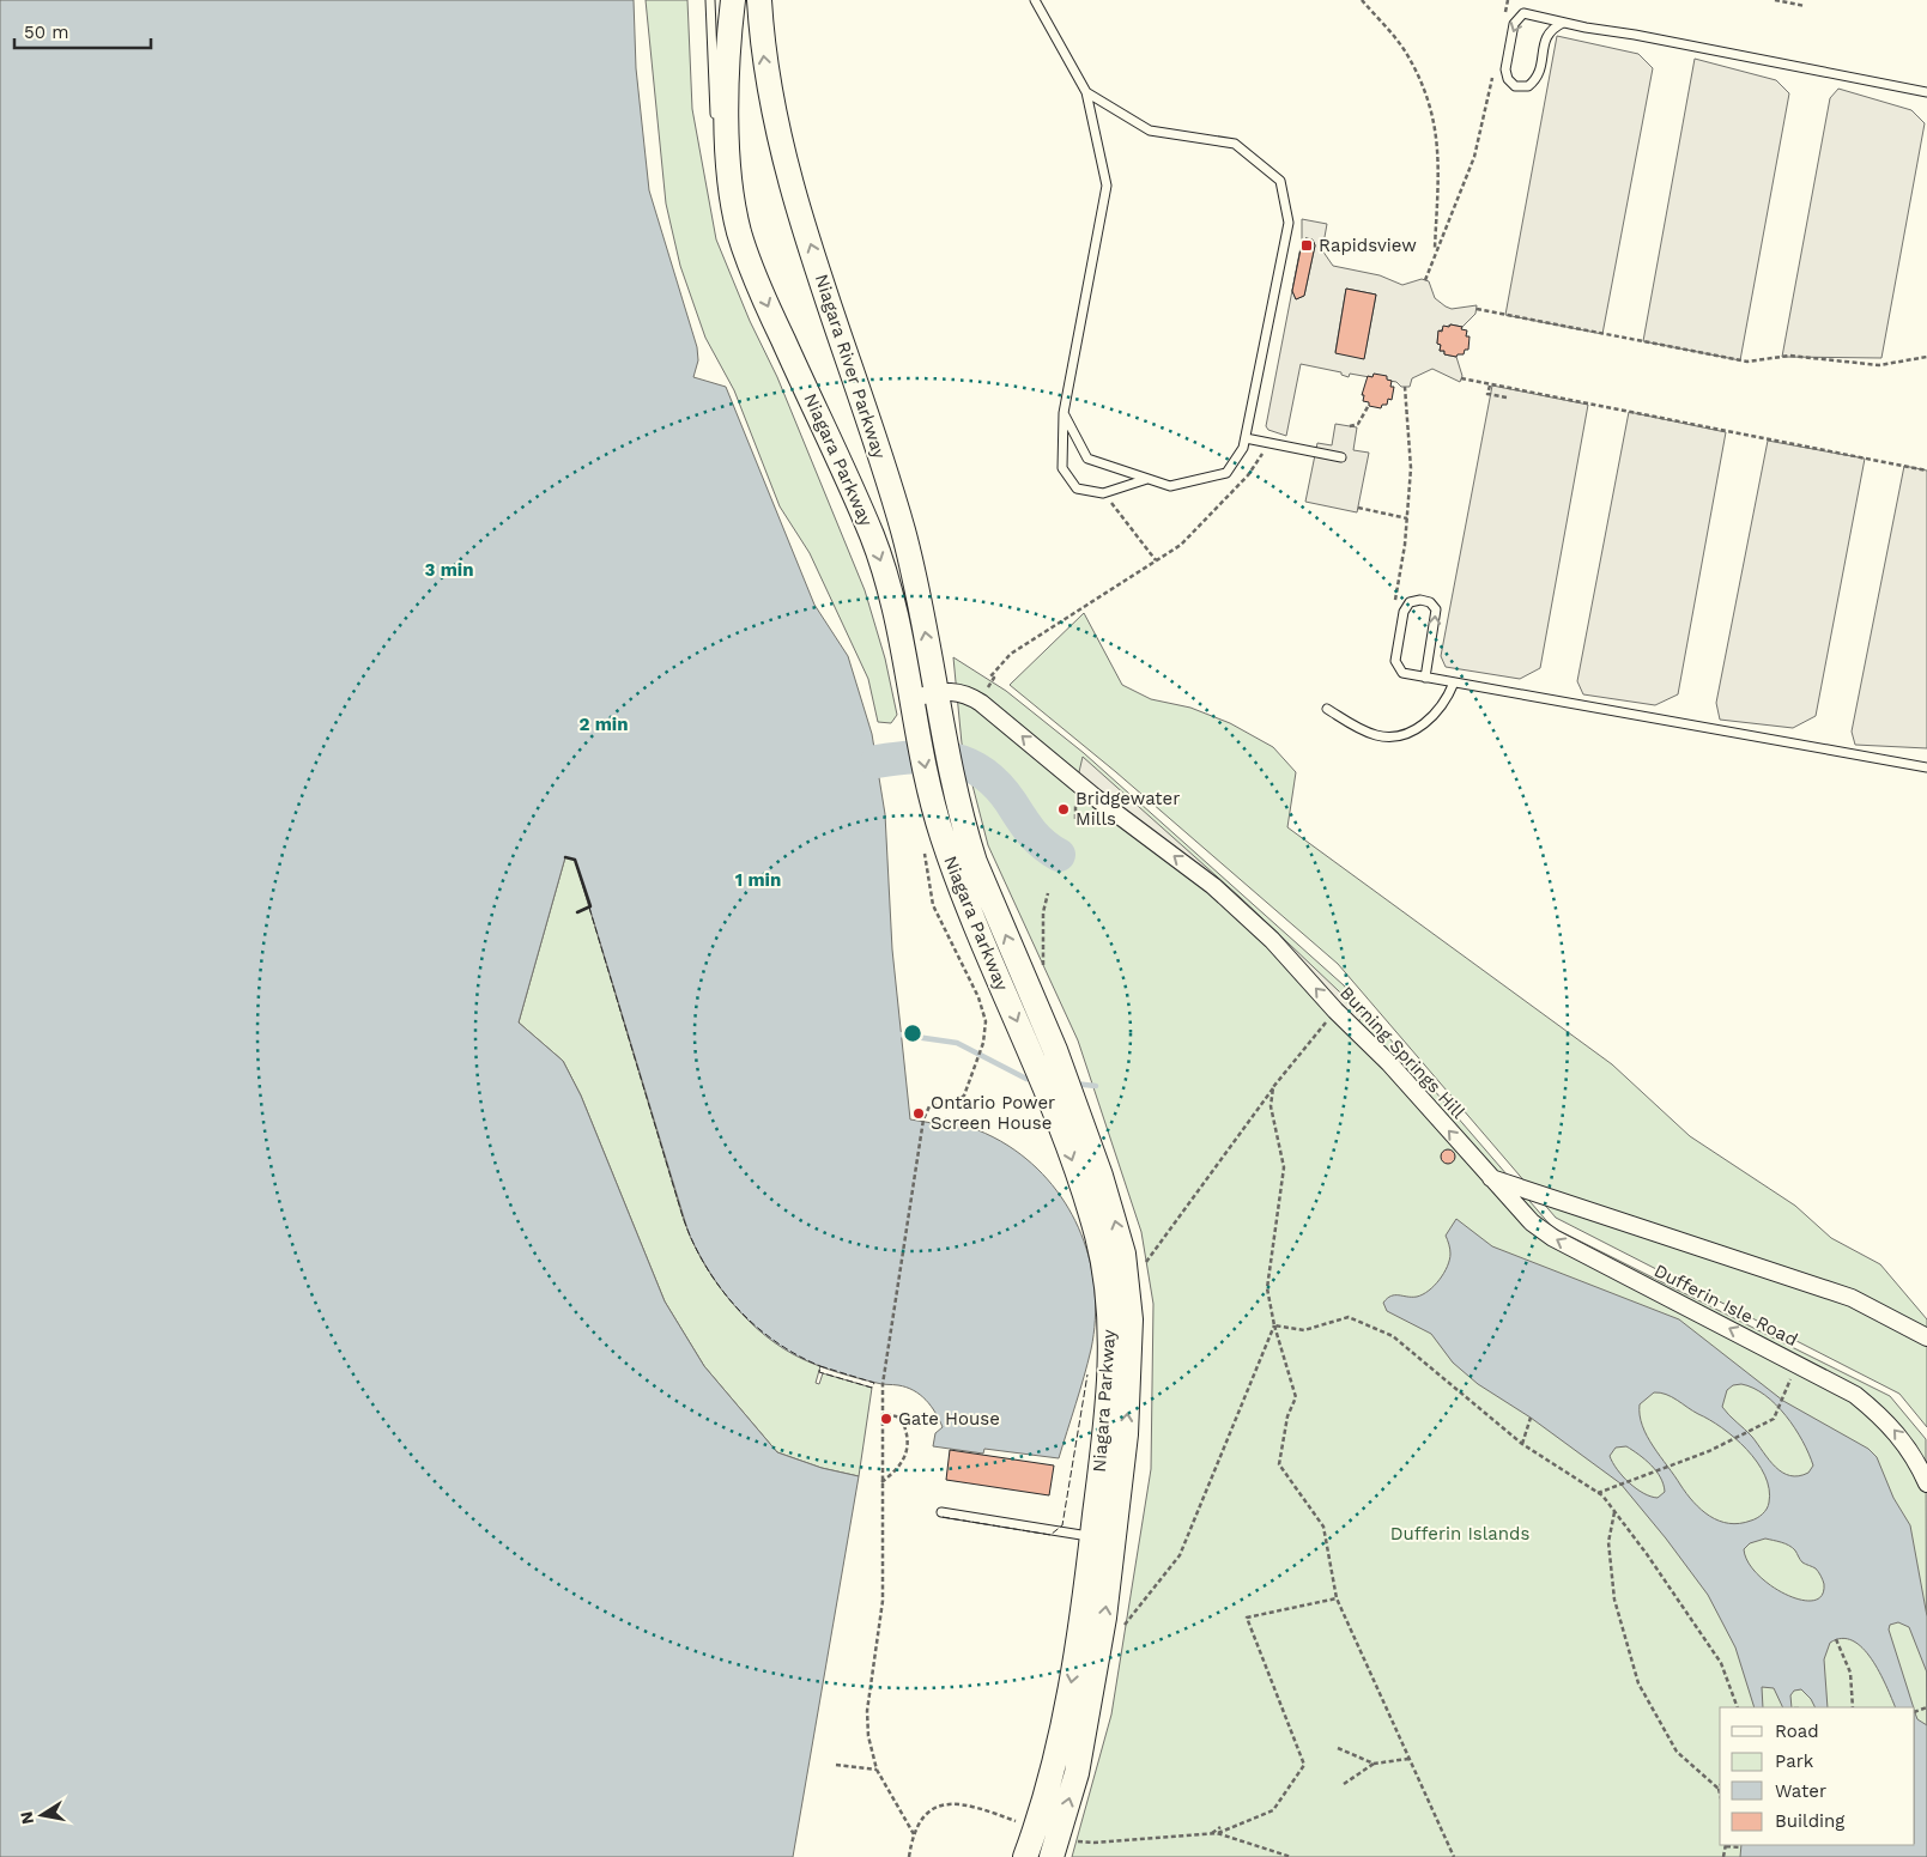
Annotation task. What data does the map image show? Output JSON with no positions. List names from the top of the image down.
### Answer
{
  "streets": {
    "main road": ["Niagara River Parkway", "Niagara Parkway"],
    "street": ["Burning Springs Hill", "Dufferin Isle Road"]
  },
  "crossings": [
    ["Niagara River Parkway", "Niagara Parkway"],
    ["Niagara River Parkway", "Burning Springs Hill"],
    ["Niagara Parkway", "Burning Springs Hill"],
    ["Burning Springs Hill", "Dufferin Isle Road"]
  ],
  "one_way": ["Niagara River Parkway", "Burning Springs Hill"],
  "parks": ["Dufferin Islands"],
  "places": {
    "transit": ["Rapidsview"],
    "other": ["Bridgewater Mills", "Ontario Power Screen House", "Gate House"]
  },
  "legend": [
    "Road",
    "Park",
    "Water",
    "Building"
  ],
  "scale_bar": "50 m",
  "north": "left",
  "rings": ["3 min", "2 min", "1 min"]
}
